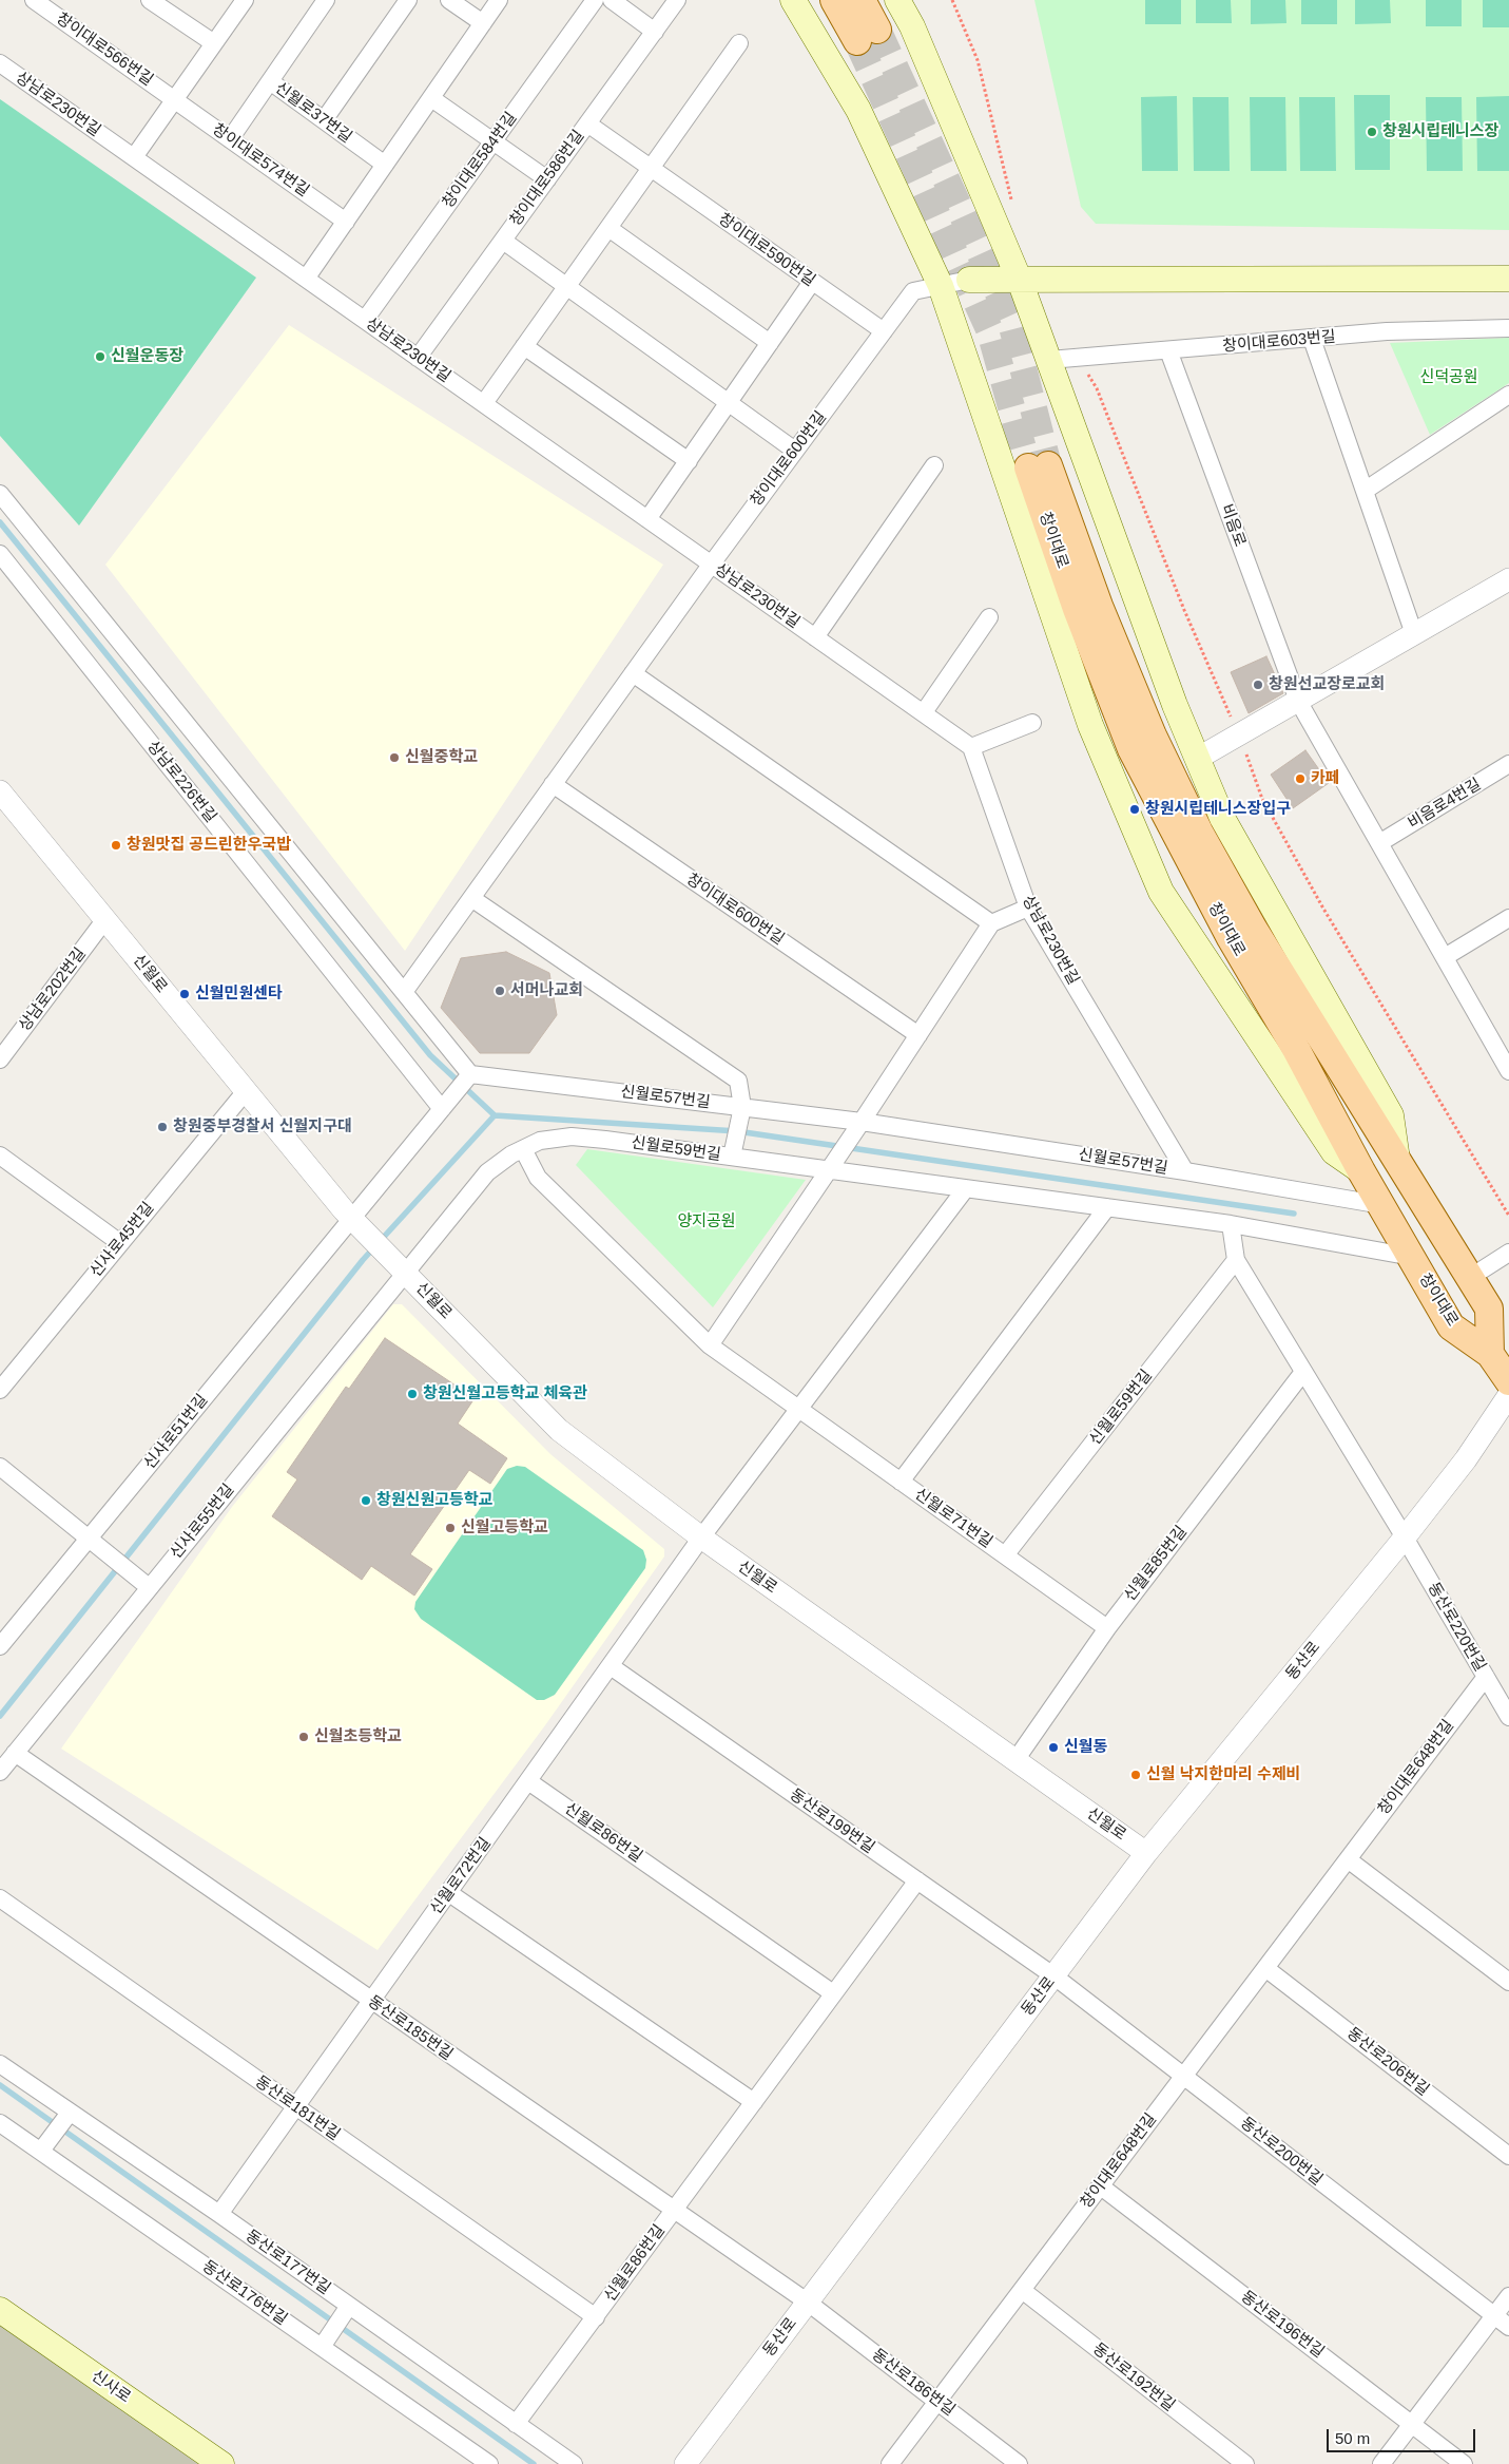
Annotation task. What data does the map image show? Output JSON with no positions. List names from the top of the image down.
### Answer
{
  "streets": {
    "main road": ["창이대로", "신사로"],
    "street": [
      "창이대로566번길",
      "상남로230번길",
      "신월로37번길",
      "창이대로574번길",
      "창이대로584번길",
      "창이대로586번길",
      "창이대로590번길",
      "창이대로603번길",
      "창이대로600번길",
      "비음로",
      "상남로226번길",
      "비음로4번길",
      "신월로",
      "상남로202번길",
      "신월로57번길",
      "신월로59번길",
      "신사로45번길",
      "신사로51번길",
      "신월로71번길",
      "신사로55번길",
      "신월로85번길",
      "동산로220번길",
      "동산로",
      "창이대로648번길",
      "동산로199번길",
      "신월로86번길",
      "신월로72번길",
      "동산로185번길",
      "동산로206번길",
      "동산로181번길",
      "동산로200번길",
      "동산로177번길",
      "동산로176번길",
      "동산로196번길",
      "동산로192번길",
      "동산로186번길"
    ]
  },
  "crossings": [
    ["창이대로566번길", "창이대로574번길"],
    ["상남로230번길", "창이대로584번길"],
    ["상남로230번길", "창이대로586번길"],
    ["상남로230번길", "창이대로600번길"],
    ["상남로230번길", "신월로57번길"],
    ["창이대로586번길", "창이대로590번길"],
    ["창이대로590번길", "창이대로600번길"],
    ["창이대로603번길", "비음로"],
    ["창이대로", "신월로57번길"],
    ["창이대로", "신월로59번길"],
    ["신월로", "상남로202번길"],
    ["신월로", "신월로59번길"],
    ["신월로", "신사로45번길"],
    ["신월로", "신사로51번길"],
    ["신월로", "신사로55번길"],
    ["신월로", "신월로85번길"],
    ["신월로", "동산로"],
    ["신월로", "신월로72번길"],
    ["신월로59번길", "신월로71번길"],
    ["신월로59번길", "신사로55번길"],
    ["신월로71번길", "신월로85번길"],
    ["신사로55번길", "동산로185번길"],
    ["동산로220번길", "동산로"],
    ["동산로220번길", "창이대로648번길"],
    ["동산로", "동산로199번길"],
    ["동산로", "동산로185번길"],
    ["동산로", "동산로200번길"],
    ["동산로", "동산로186번길"],
    ["창이대로648번길", "동산로206번길"],
    ["창이대로648번길", "동산로200번길"],
    ["창이대로648번길", "동산로196번길"],
    ["창이대로648번길", "동산로192번길"],
    ["창이대로648번길", "동산로186번길"],
    ["동산로199번길", "신월로86번길"],
    ["동산로199번길", "신월로72번길"],
    ["동산로199번길", "동산로200번길"],
    ["신월로86번길", "신월로72번길"],
    ["신월로86번길", "동산로185번길"],
    ["신월로86번길", "동산로181번길"],
    ["신월로86번길", "동산로177번길"],
    ["신월로72번길", "동산로185번길"],
    ["신월로72번길", "동산로181번길"],
    ["신월로72번길", "동산로177번길"],
    ["동산로185번길", "동산로186번길"]
  ],
  "parks": ["신덕공원", "양지공원"],
  "places": [
    "창원시립테니스장",
    "신월운동장",
    "창원선교장로교회",
    "신월중학교",
    "카페",
    "창원시립테니스장입구",
    "창원맛집 공드린한우국밥",
    "서머나교회",
    "신월민원센타",
    "창원중부경찰서 신월지구대",
    "창원신월고등학교 체육관",
    "창원신원고등학교",
    "신월고등학교",
    "신월초등학교",
    "신월동",
    "신월 낙지한마리 수제비"
  ],
  "scale_bar": "50 m"
}
